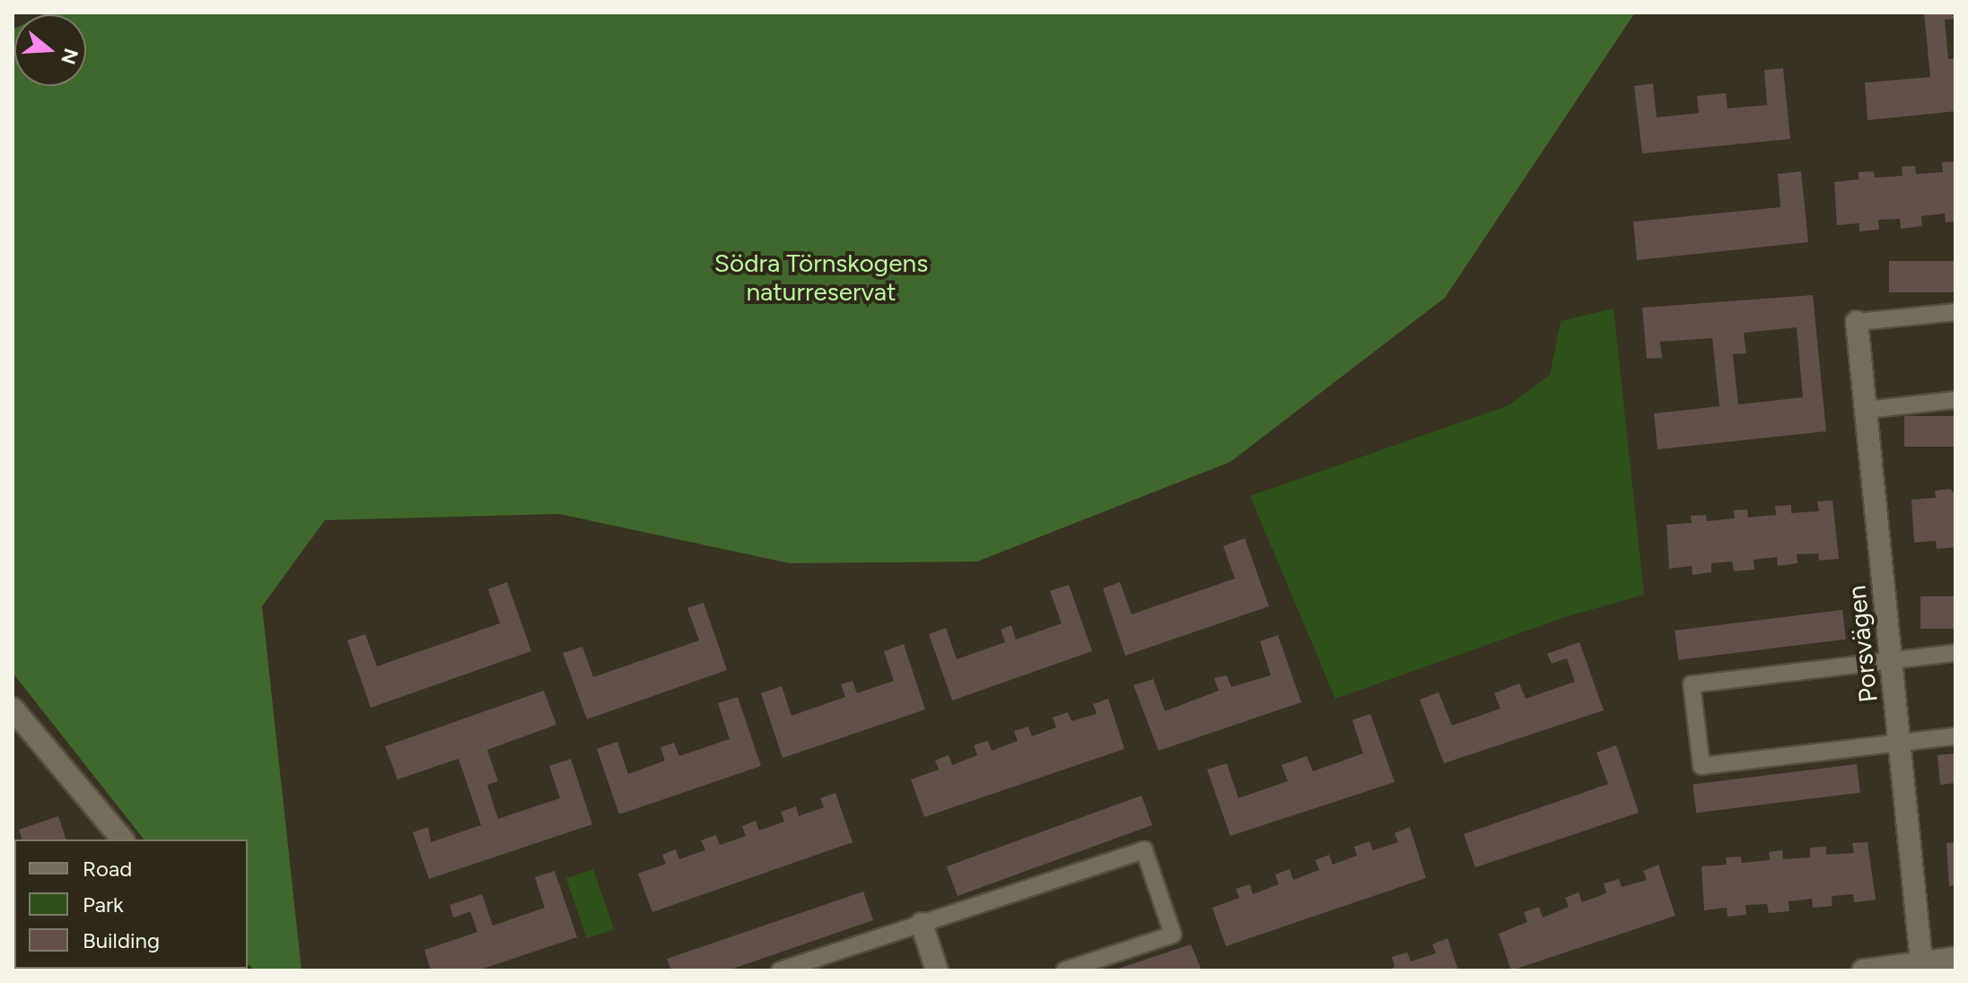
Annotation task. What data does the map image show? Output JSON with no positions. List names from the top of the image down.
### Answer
{
  "streets": {
    "street": ["Porsvägen"]
  },
  "parks": ["Södra Törnskogens naturreservat"],
  "legend": ["Road", "Park", "Building"],
  "north": "right"
}
